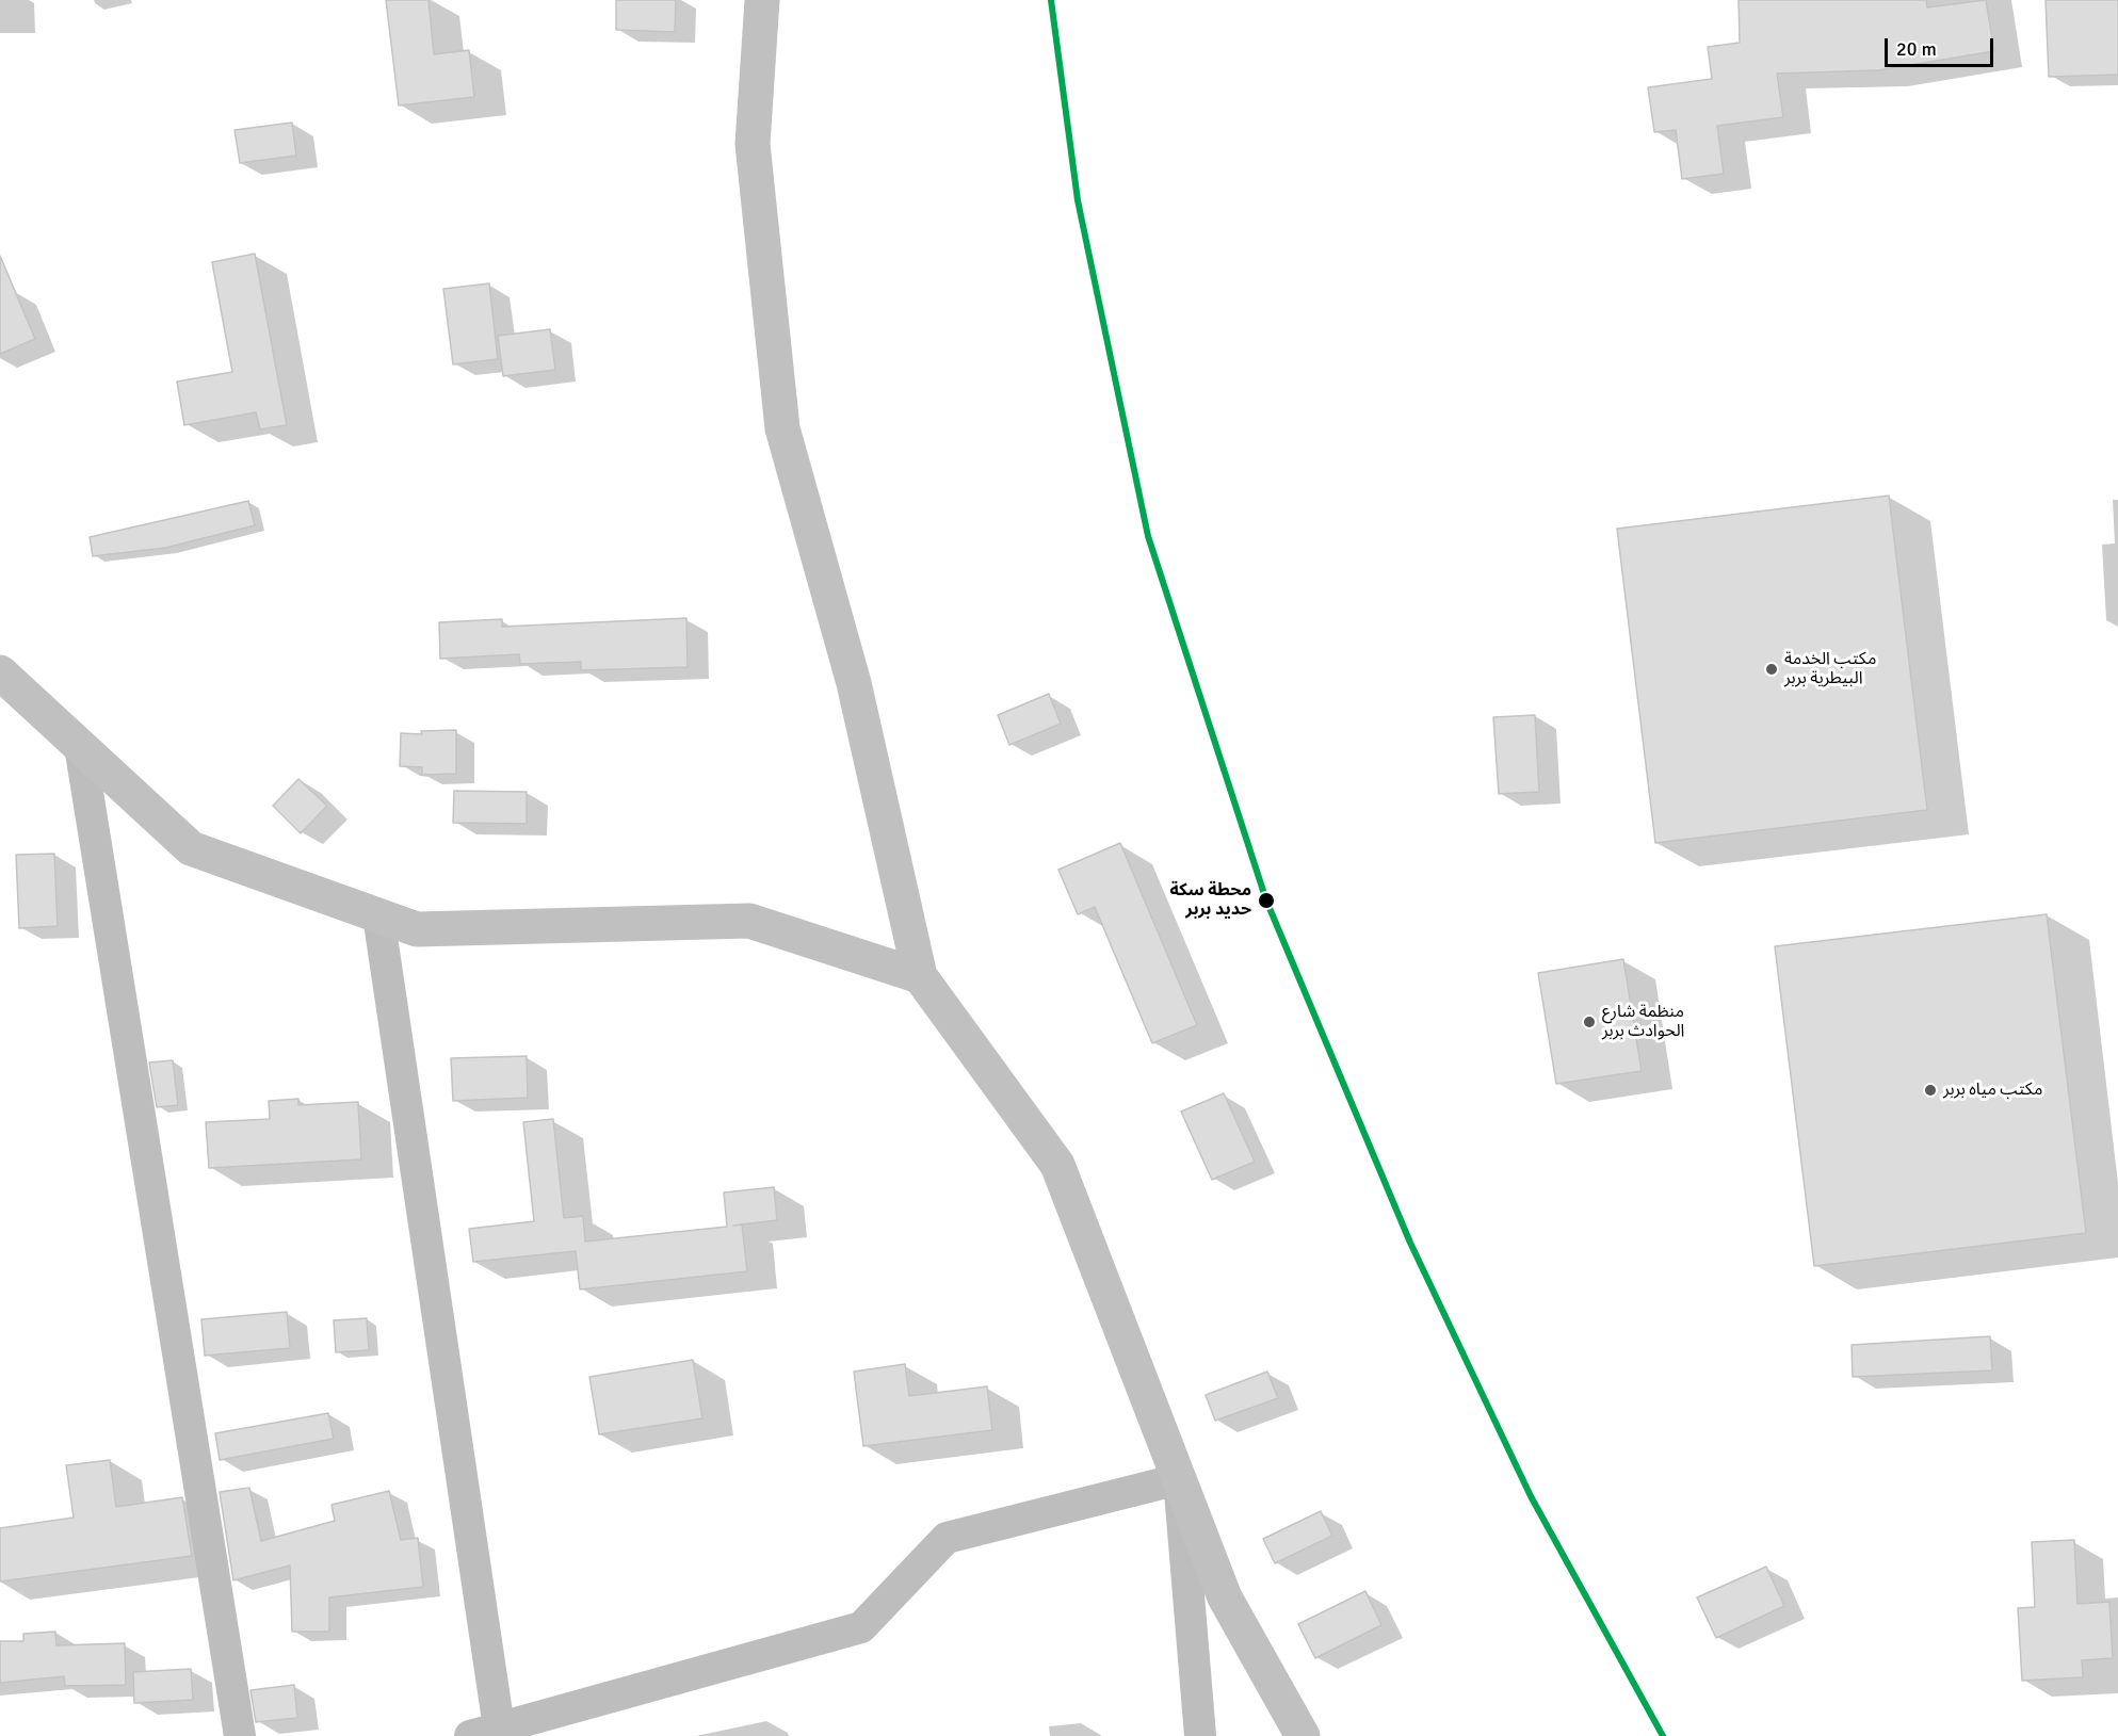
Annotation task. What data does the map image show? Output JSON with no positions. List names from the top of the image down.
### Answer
{
  "places": [
    "مكتب الخدمة البيطرية بربر",
    "محطة سكة حديد بربر",
    "منظمة شارع الحوادث بربر",
    "مكتب مياه بربر"
  ],
  "scale_bar": "20 m"
}
